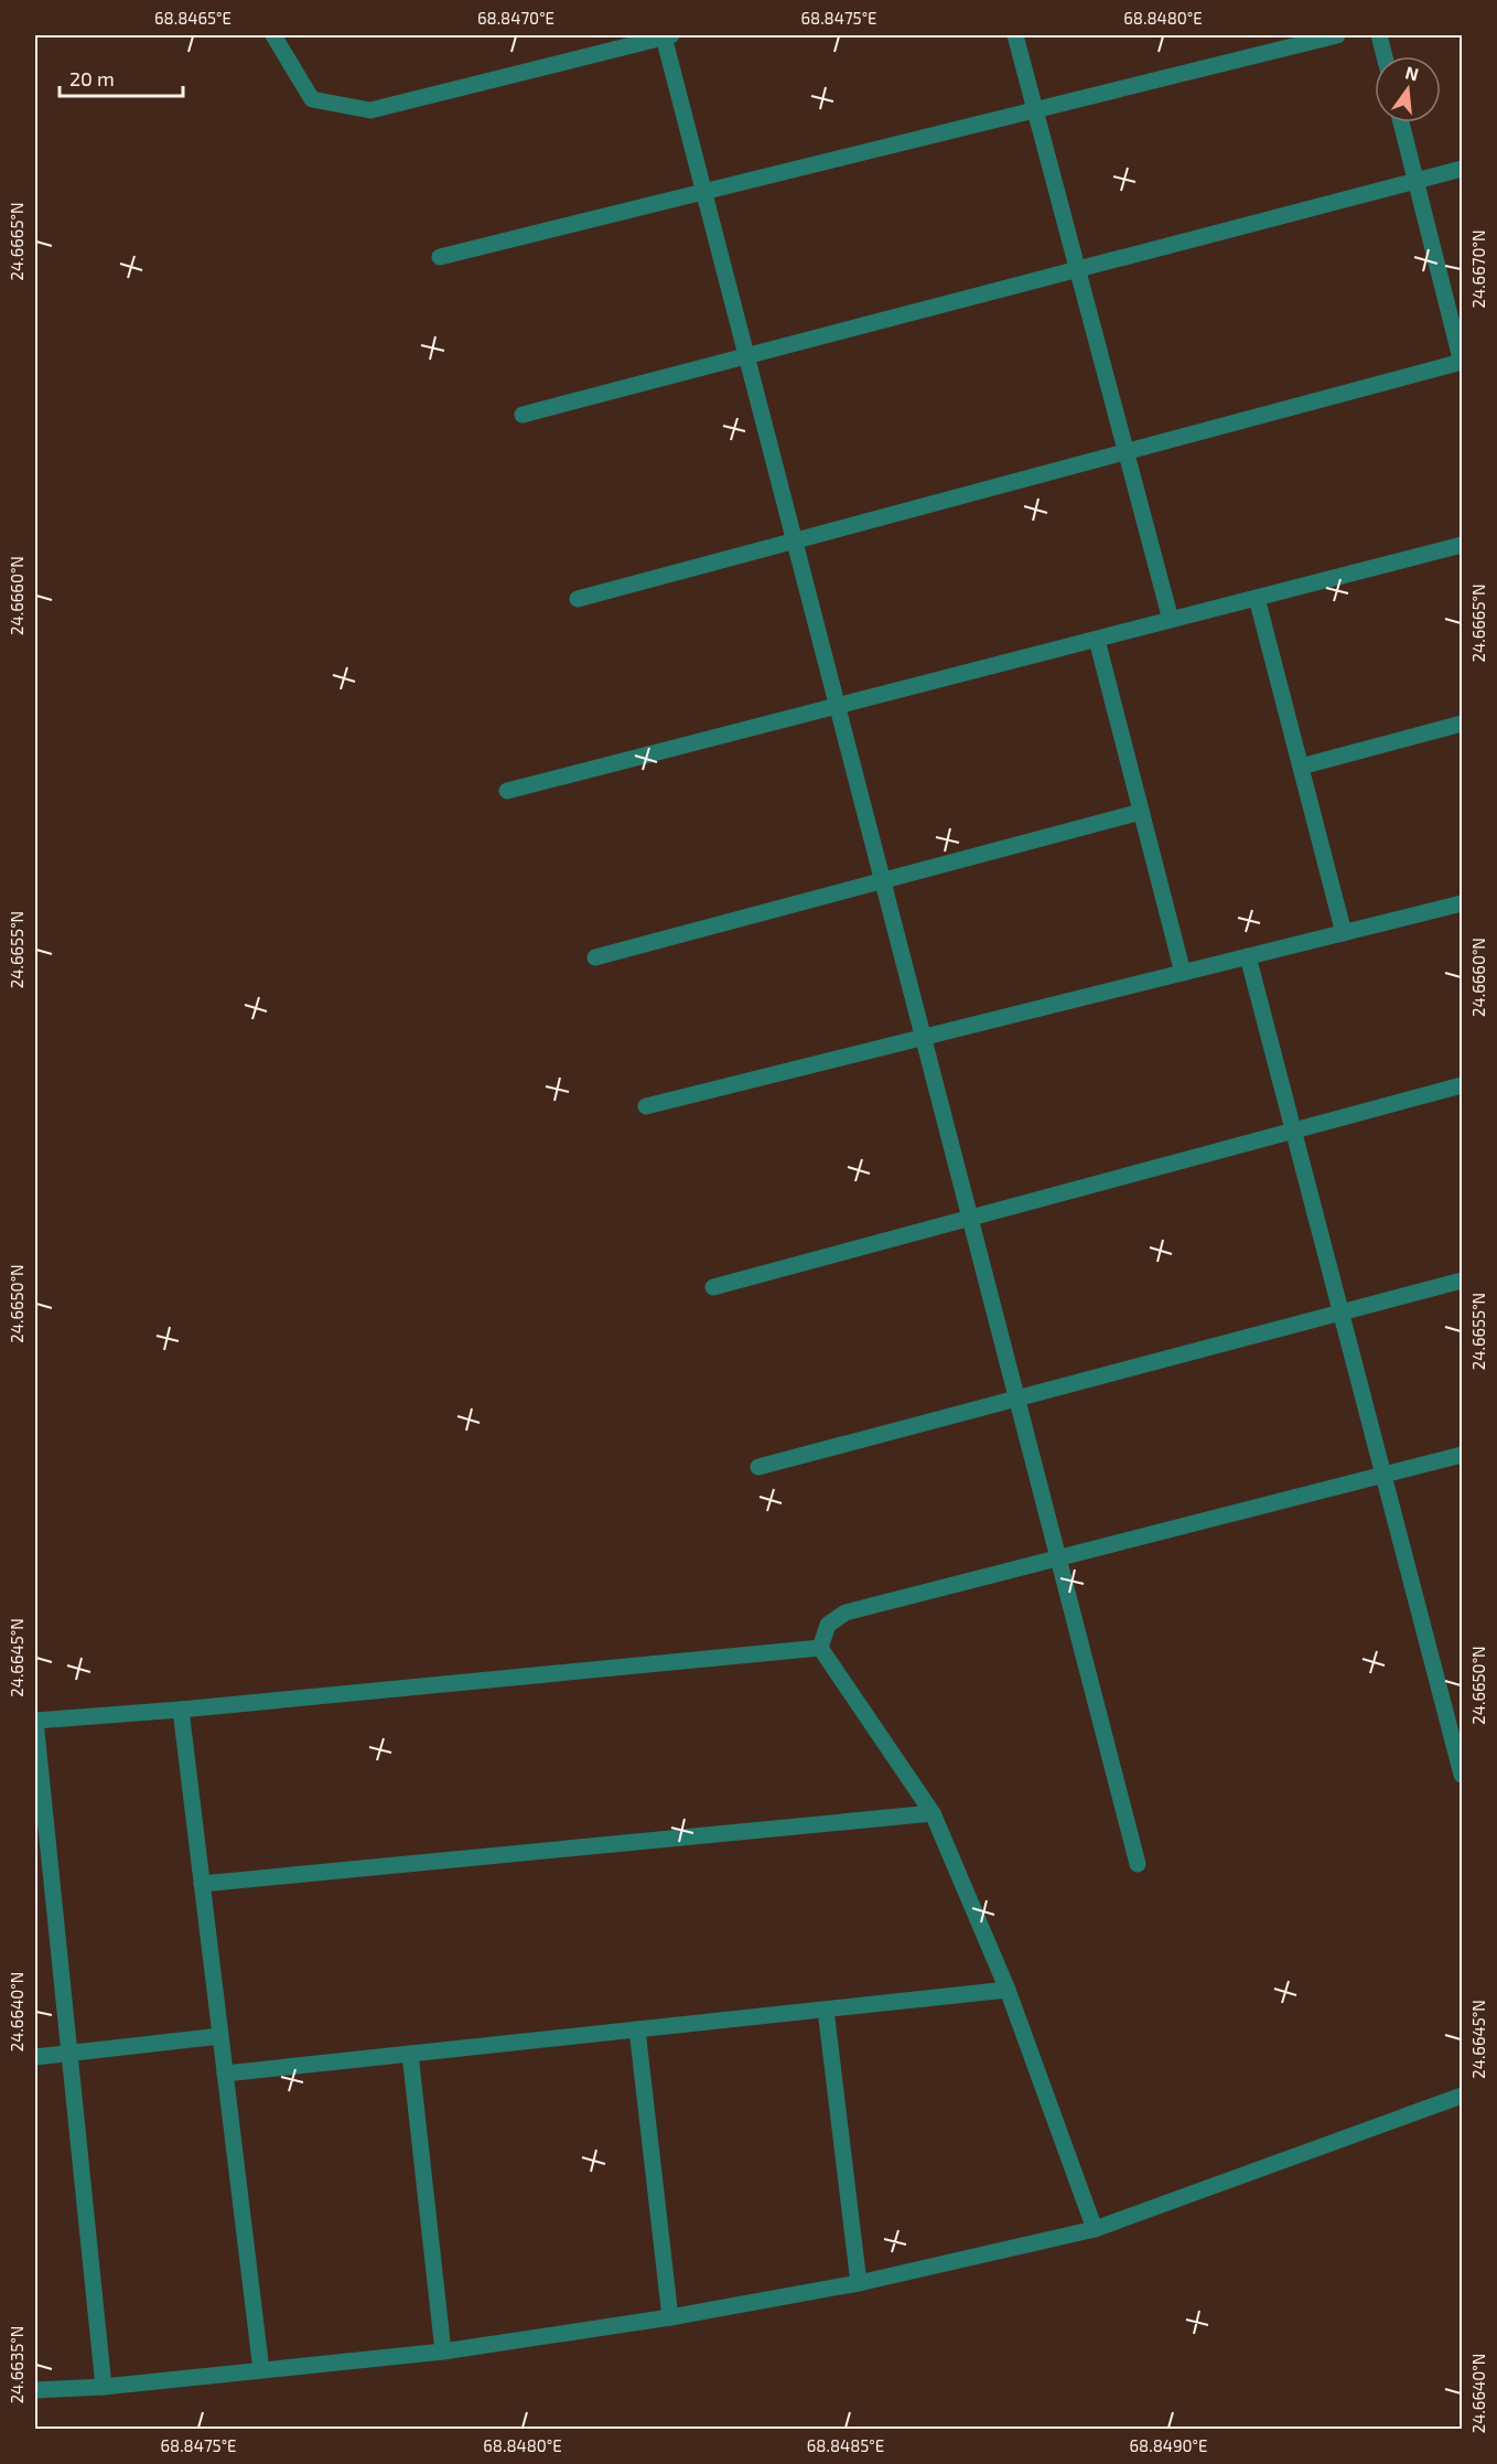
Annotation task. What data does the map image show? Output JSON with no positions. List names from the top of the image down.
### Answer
{
  "scale_bar": "20 m",
  "north": "top",
  "coordinates": [
    "68.8465°E",
    "68.8470°E",
    "68.8475°E",
    "68.8480°E",
    "24.6665°N",
    "24.6670°N",
    "24.6660°N",
    "24.6655°N",
    "24.6650°N",
    "24.6645°N",
    "24.6640°N",
    "24.6635°N",
    "68.8485°E",
    "68.8490°E"
  ]
}
